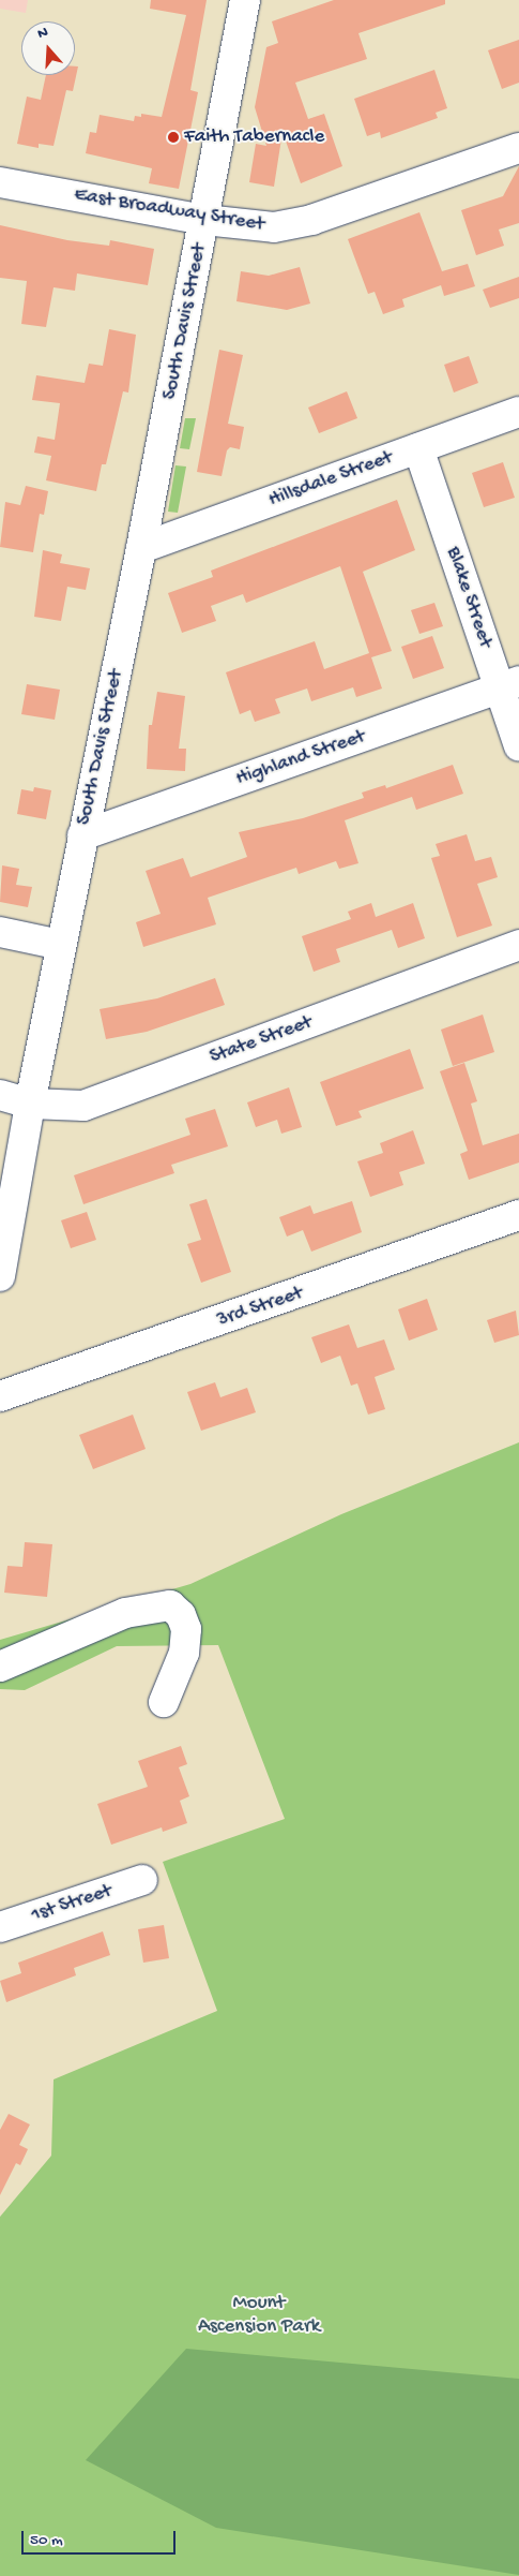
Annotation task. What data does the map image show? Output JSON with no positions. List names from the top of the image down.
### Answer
{
  "streets": {
    "street": [
      "East Broadway Street",
      "South Davis Street",
      "Hillsdale Street",
      "Blake Street",
      "Highland Street",
      "State Street",
      "3rd Street",
      "1st Street"
    ]
  },
  "crossings": [
    ["East Broadway Street", "South Davis Street"],
    ["South Davis Street", "Hillsdale Street"],
    ["South Davis Street", "Highland Street"],
    ["South Davis Street", "State Street"],
    ["Hillsdale Street", "Blake Street"],
    ["Blake Street", "Highland Street"]
  ],
  "parks": ["Mount Ascension Park"],
  "places": ["Faith Tabernacle"],
  "scale_bar": "50 m",
  "north": "top"
}
